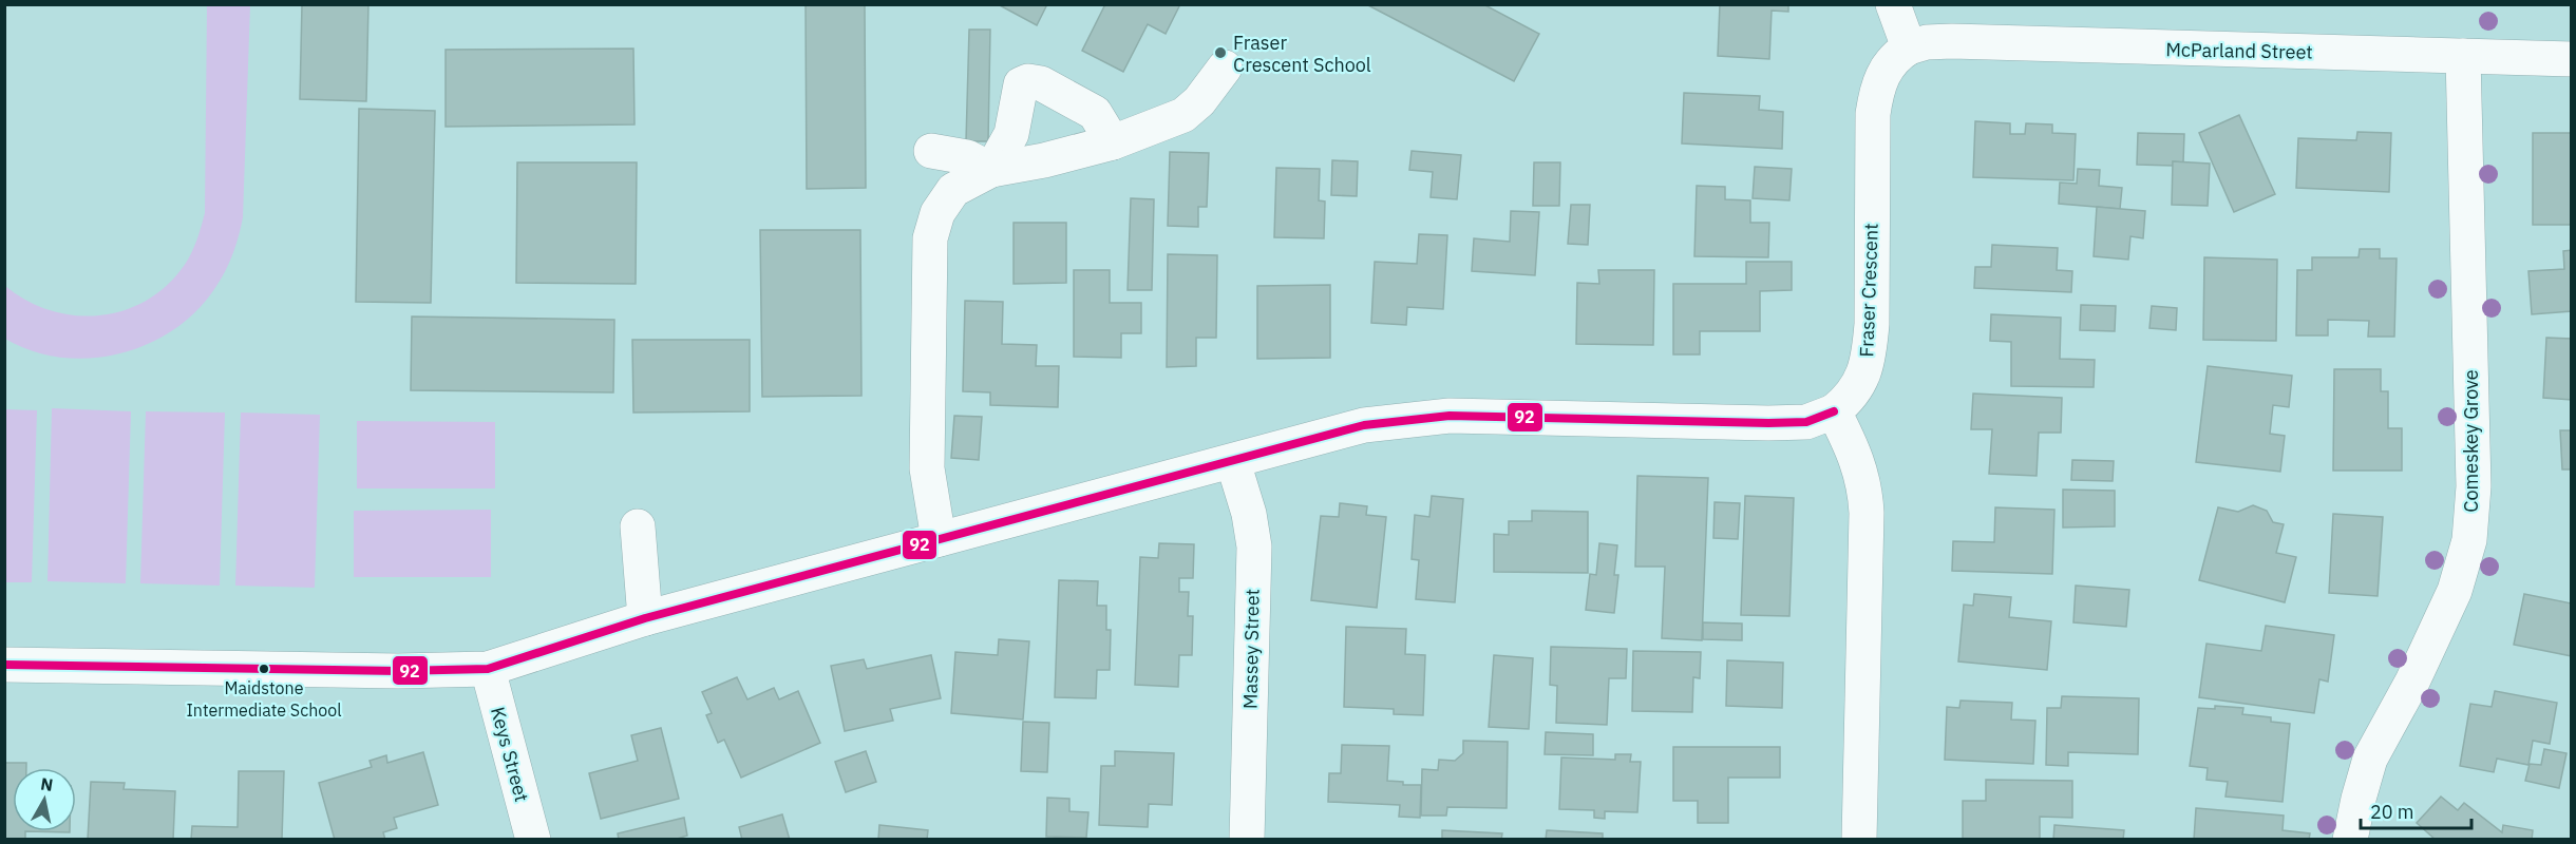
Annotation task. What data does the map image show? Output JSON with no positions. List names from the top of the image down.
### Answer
{
  "streets": {
    "street": [
      "McParland Street",
      "Fraser Crescent",
      "Comeskey Grove",
      "Massey Street",
      "Keys Street"
    ]
  },
  "crossings": [
    ["McParland Street", "Fraser Crescent"],
    ["McParland Street", "Comeskey Grove"]
  ],
  "places": ["Fraser Crescent School", "Maidstone Intermediate School"],
  "lines": ["transit line 92"],
  "scale_bar": "20 m",
  "north": "top"
}
